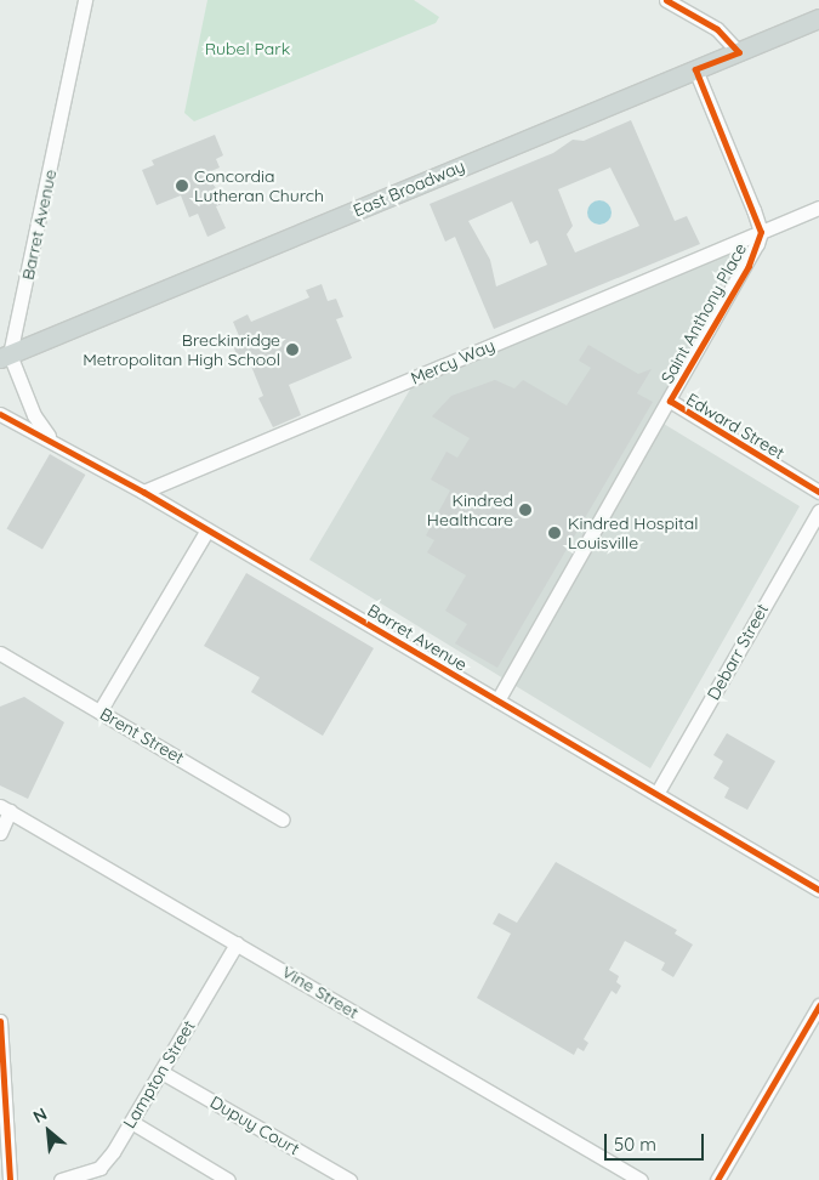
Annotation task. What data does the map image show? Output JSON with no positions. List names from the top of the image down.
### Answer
{
  "streets": {
    "main road": ["East Broadway"],
    "street": [
      "Barret Avenue",
      "Saint Anthony Place",
      "Mercy Way",
      "Edward Street",
      "Debarr Street",
      "Brent Street",
      "Vine Street",
      "Lampton Street",
      "Dupuy Court"
    ]
  },
  "crossings": [
    ["East Broadway", "Barret Avenue"],
    ["East Broadway", "Saint Anthony Place"],
    ["Barret Avenue", "Saint Anthony Place"],
    ["Barret Avenue", "Mercy Way"],
    ["Barret Avenue", "Debarr Street"],
    ["Saint Anthony Place", "Mercy Way"],
    ["Saint Anthony Place", "Edward Street"],
    ["Vine Street", "Lampton Street"],
    ["Lampton Street", "Dupuy Court"]
  ],
  "parks": ["Rubel Park"],
  "places": [
    "Concordia Lutheran Church",
    "Breckinridge Metropolitan High School",
    "Kindred Healthcare",
    "Kindred Hospital Louisville"
  ],
  "scale_bar": "50 m",
  "north": "top left"
}
